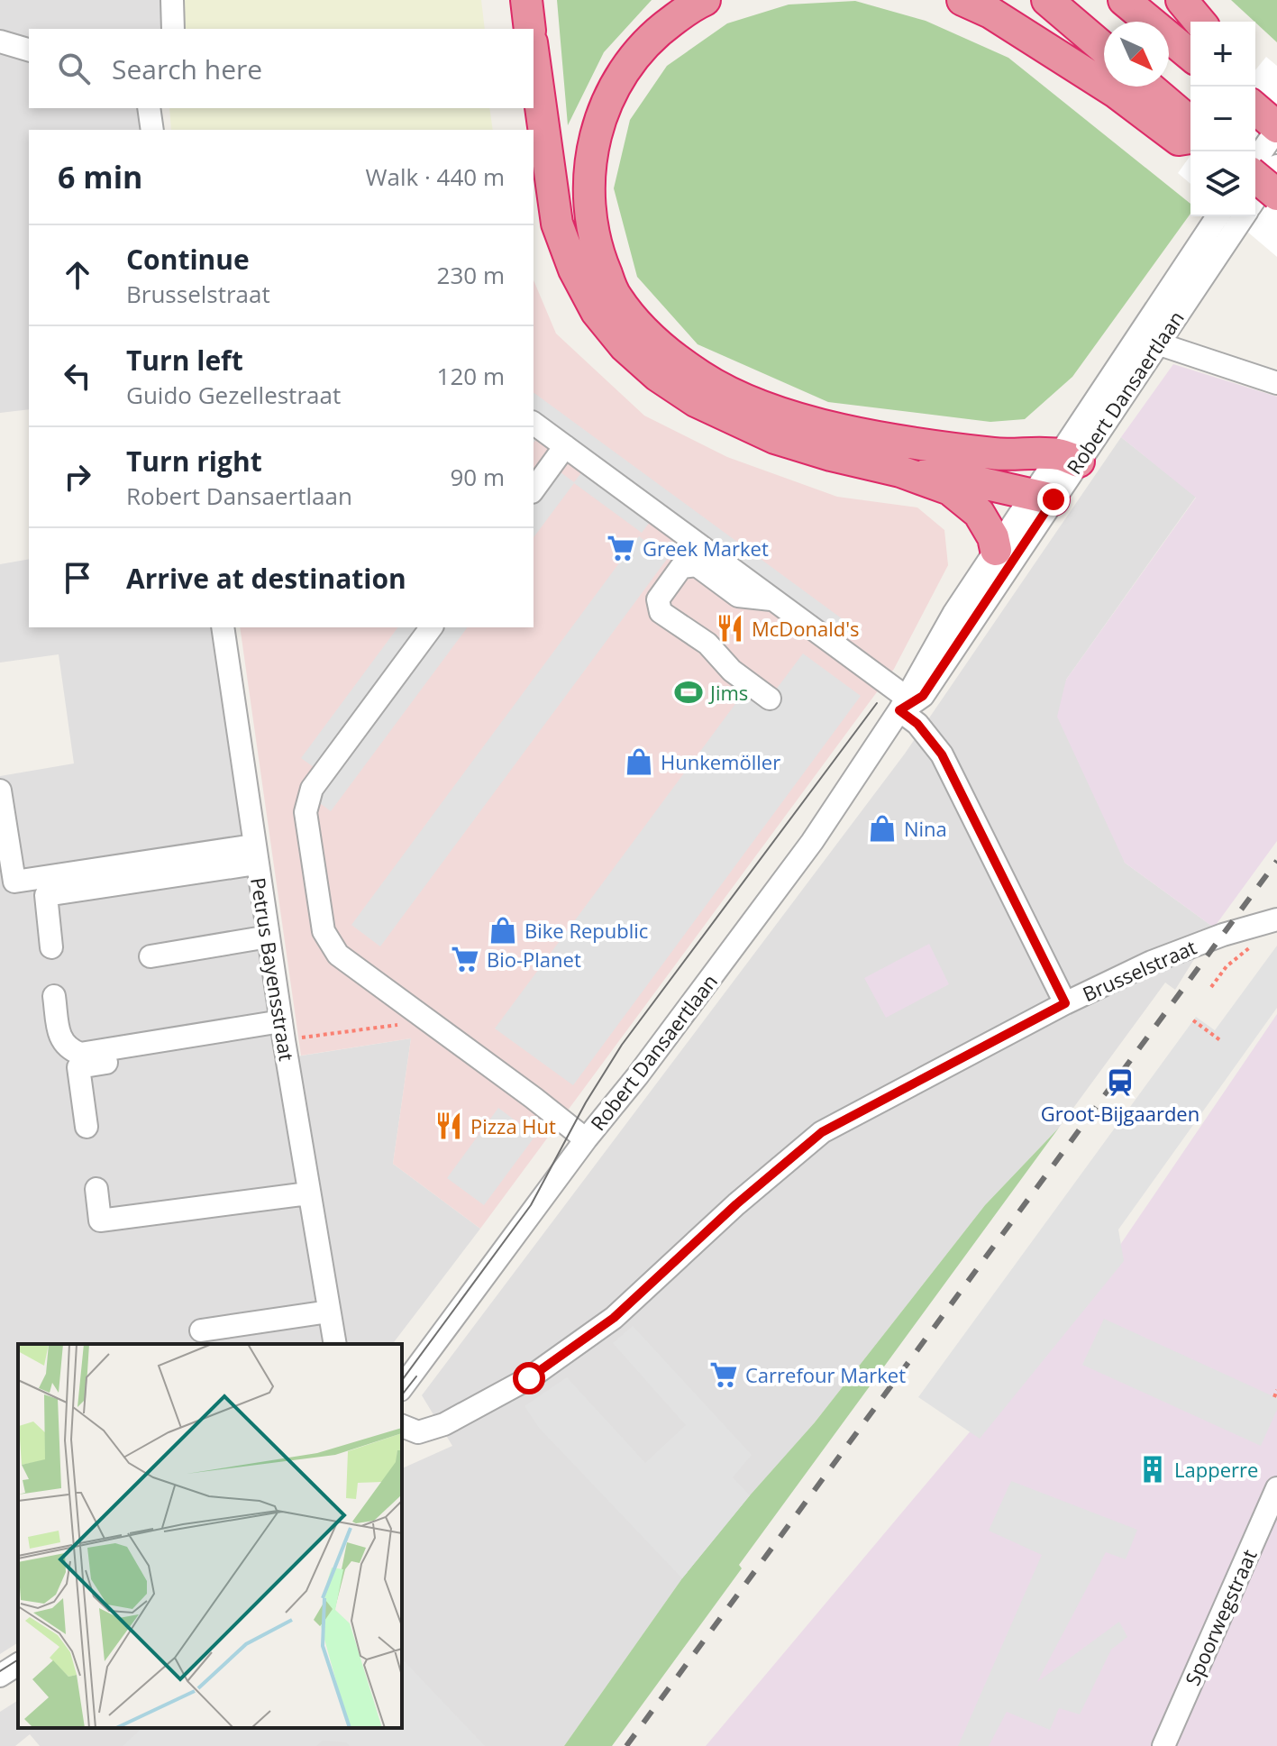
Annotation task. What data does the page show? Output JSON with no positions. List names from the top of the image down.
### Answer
{
  "streets": {
    "street": [
      "Robert Dansaertlaan",
      "Petrus Bayensstraat",
      "Brusselstraat",
      "Spoorwegstraat"
    ]
  },
  "places": {
    "supermarket": ["Greek Market", "Bio-Planet", "Carrefour Market"],
    "restaurant": ["McDonald's", "Pizza Hut"],
    "sports": ["Jims"],
    "shop": ["Hunkemöller", "Nina", "Bike Republic"],
    "station": ["Groot-Bijgaarden"],
    "building": ["Lapperre"]
  },
  "north": "bottom right",
  "page": {
    "map_buttons": ["+", "−"],
    "search": "Search here",
    "heading": ["6 min", "Walk · 440 m"],
    "list": [
      ["Continue", "Brusselstraat", "230 m"],
      ["Turn left", "Guido Gezellestraat", "120 m"],
      ["Turn right", "Robert Dansaertlaan", "90 m"],
      "Arrive at destination"
    ]
  }
}
